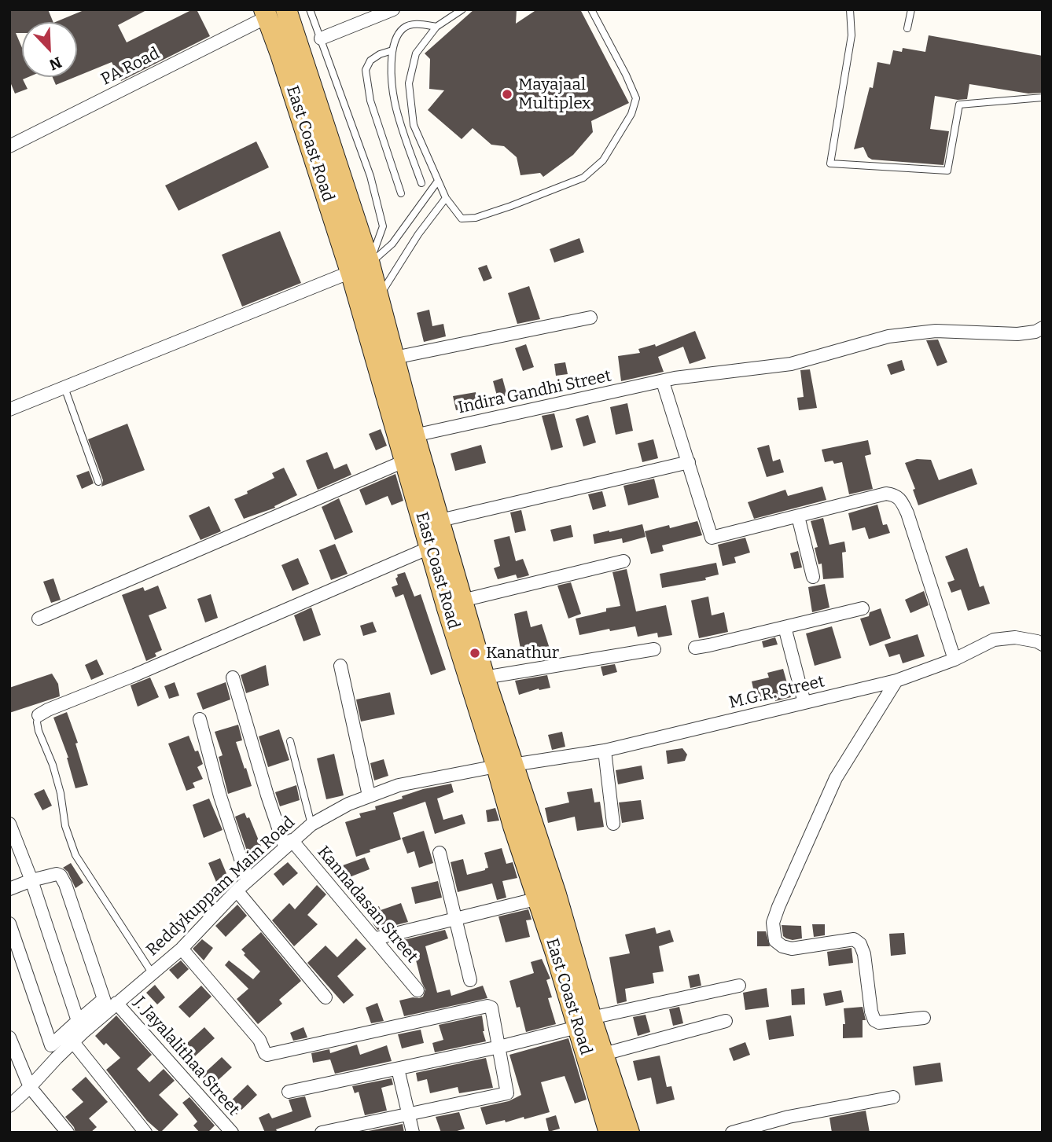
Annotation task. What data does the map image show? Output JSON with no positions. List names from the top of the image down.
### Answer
{
  "streets": {
    "main road": ["East Coast Road"],
    "street": [
      "PA Road",
      "Indira Gandhi Street",
      "M.G.R. Street",
      "Reddykuppam Main Road",
      "Kannadasan Street",
      "J. Jayalalithaa Street"
    ]
  },
  "crossings": [
    ["PA Road", "East Coast Road"],
    ["East Coast Road", "Indira Gandhi Street"],
    ["East Coast Road", "M.G.R. Street"],
    ["East Coast Road", "Reddykuppam Main Road"],
    ["M.G.R. Street", "Reddykuppam Main Road"],
    ["Reddykuppam Main Road", "Kannadasan Street"],
    ["Reddykuppam Main Road", "J. Jayalalithaa Street"]
  ],
  "places": ["Mayajaal Multiplex", "Kanathur"],
  "north": "bottom right"
}
